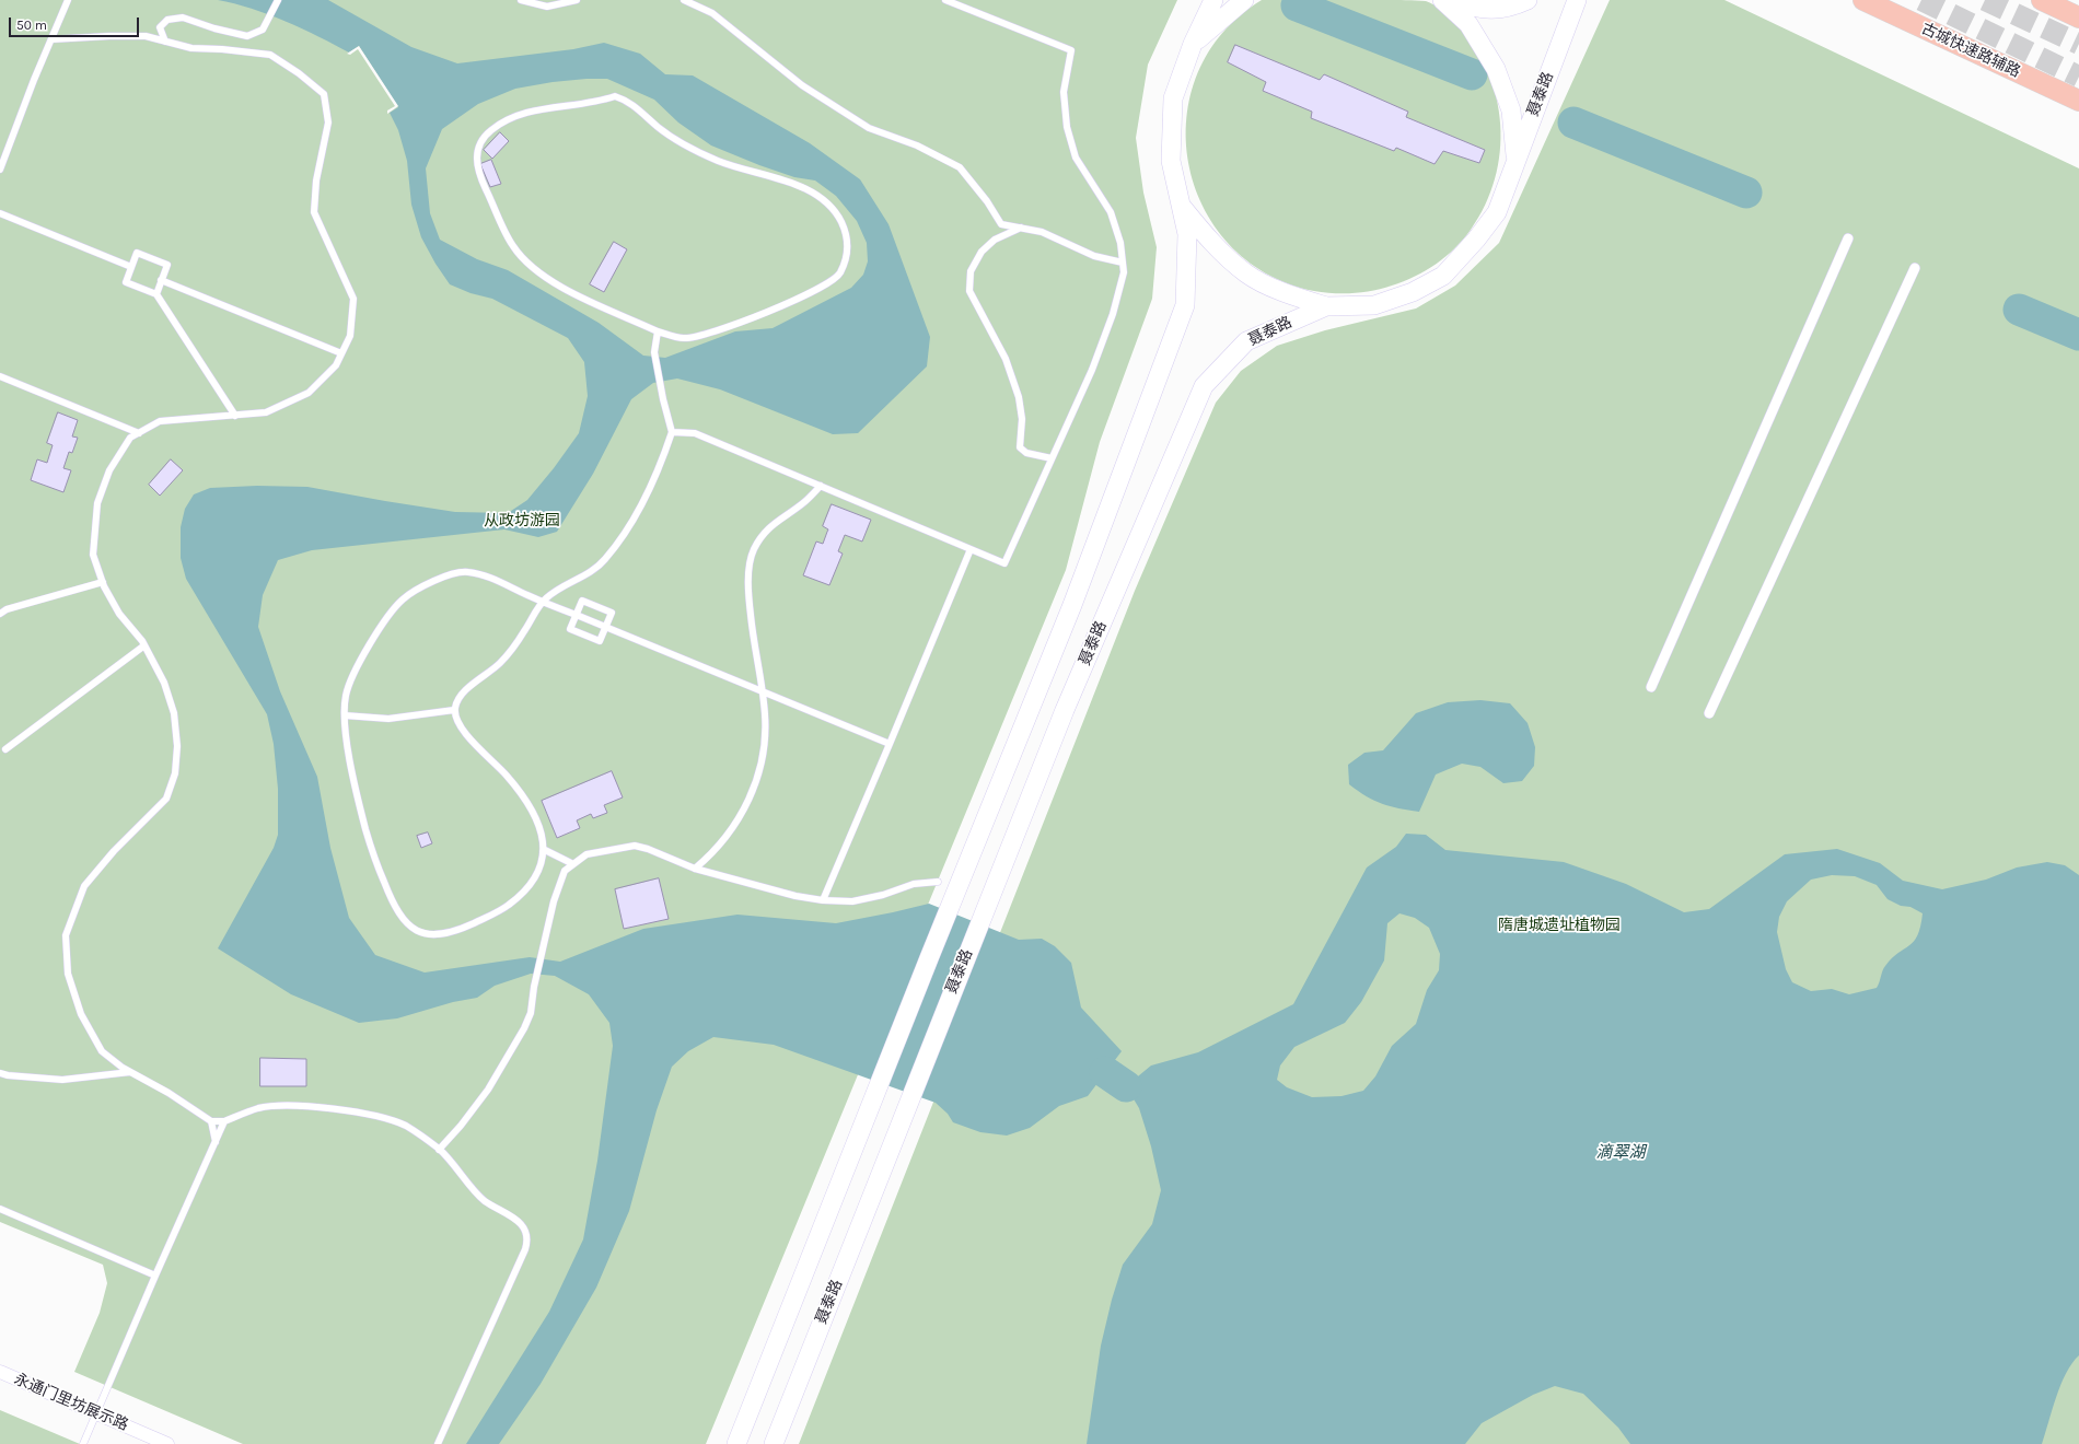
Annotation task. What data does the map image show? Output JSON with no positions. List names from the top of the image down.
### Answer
{
  "streets": {
    "main road": ["古城快速路辅路", "聂泰路"],
    "street": ["永通门里坊展示路"]
  },
  "water": ["滴翠湖"],
  "parks": ["从政坊游园", "隋唐城遗址植物园"],
  "scale_bar": "50 m"
}
